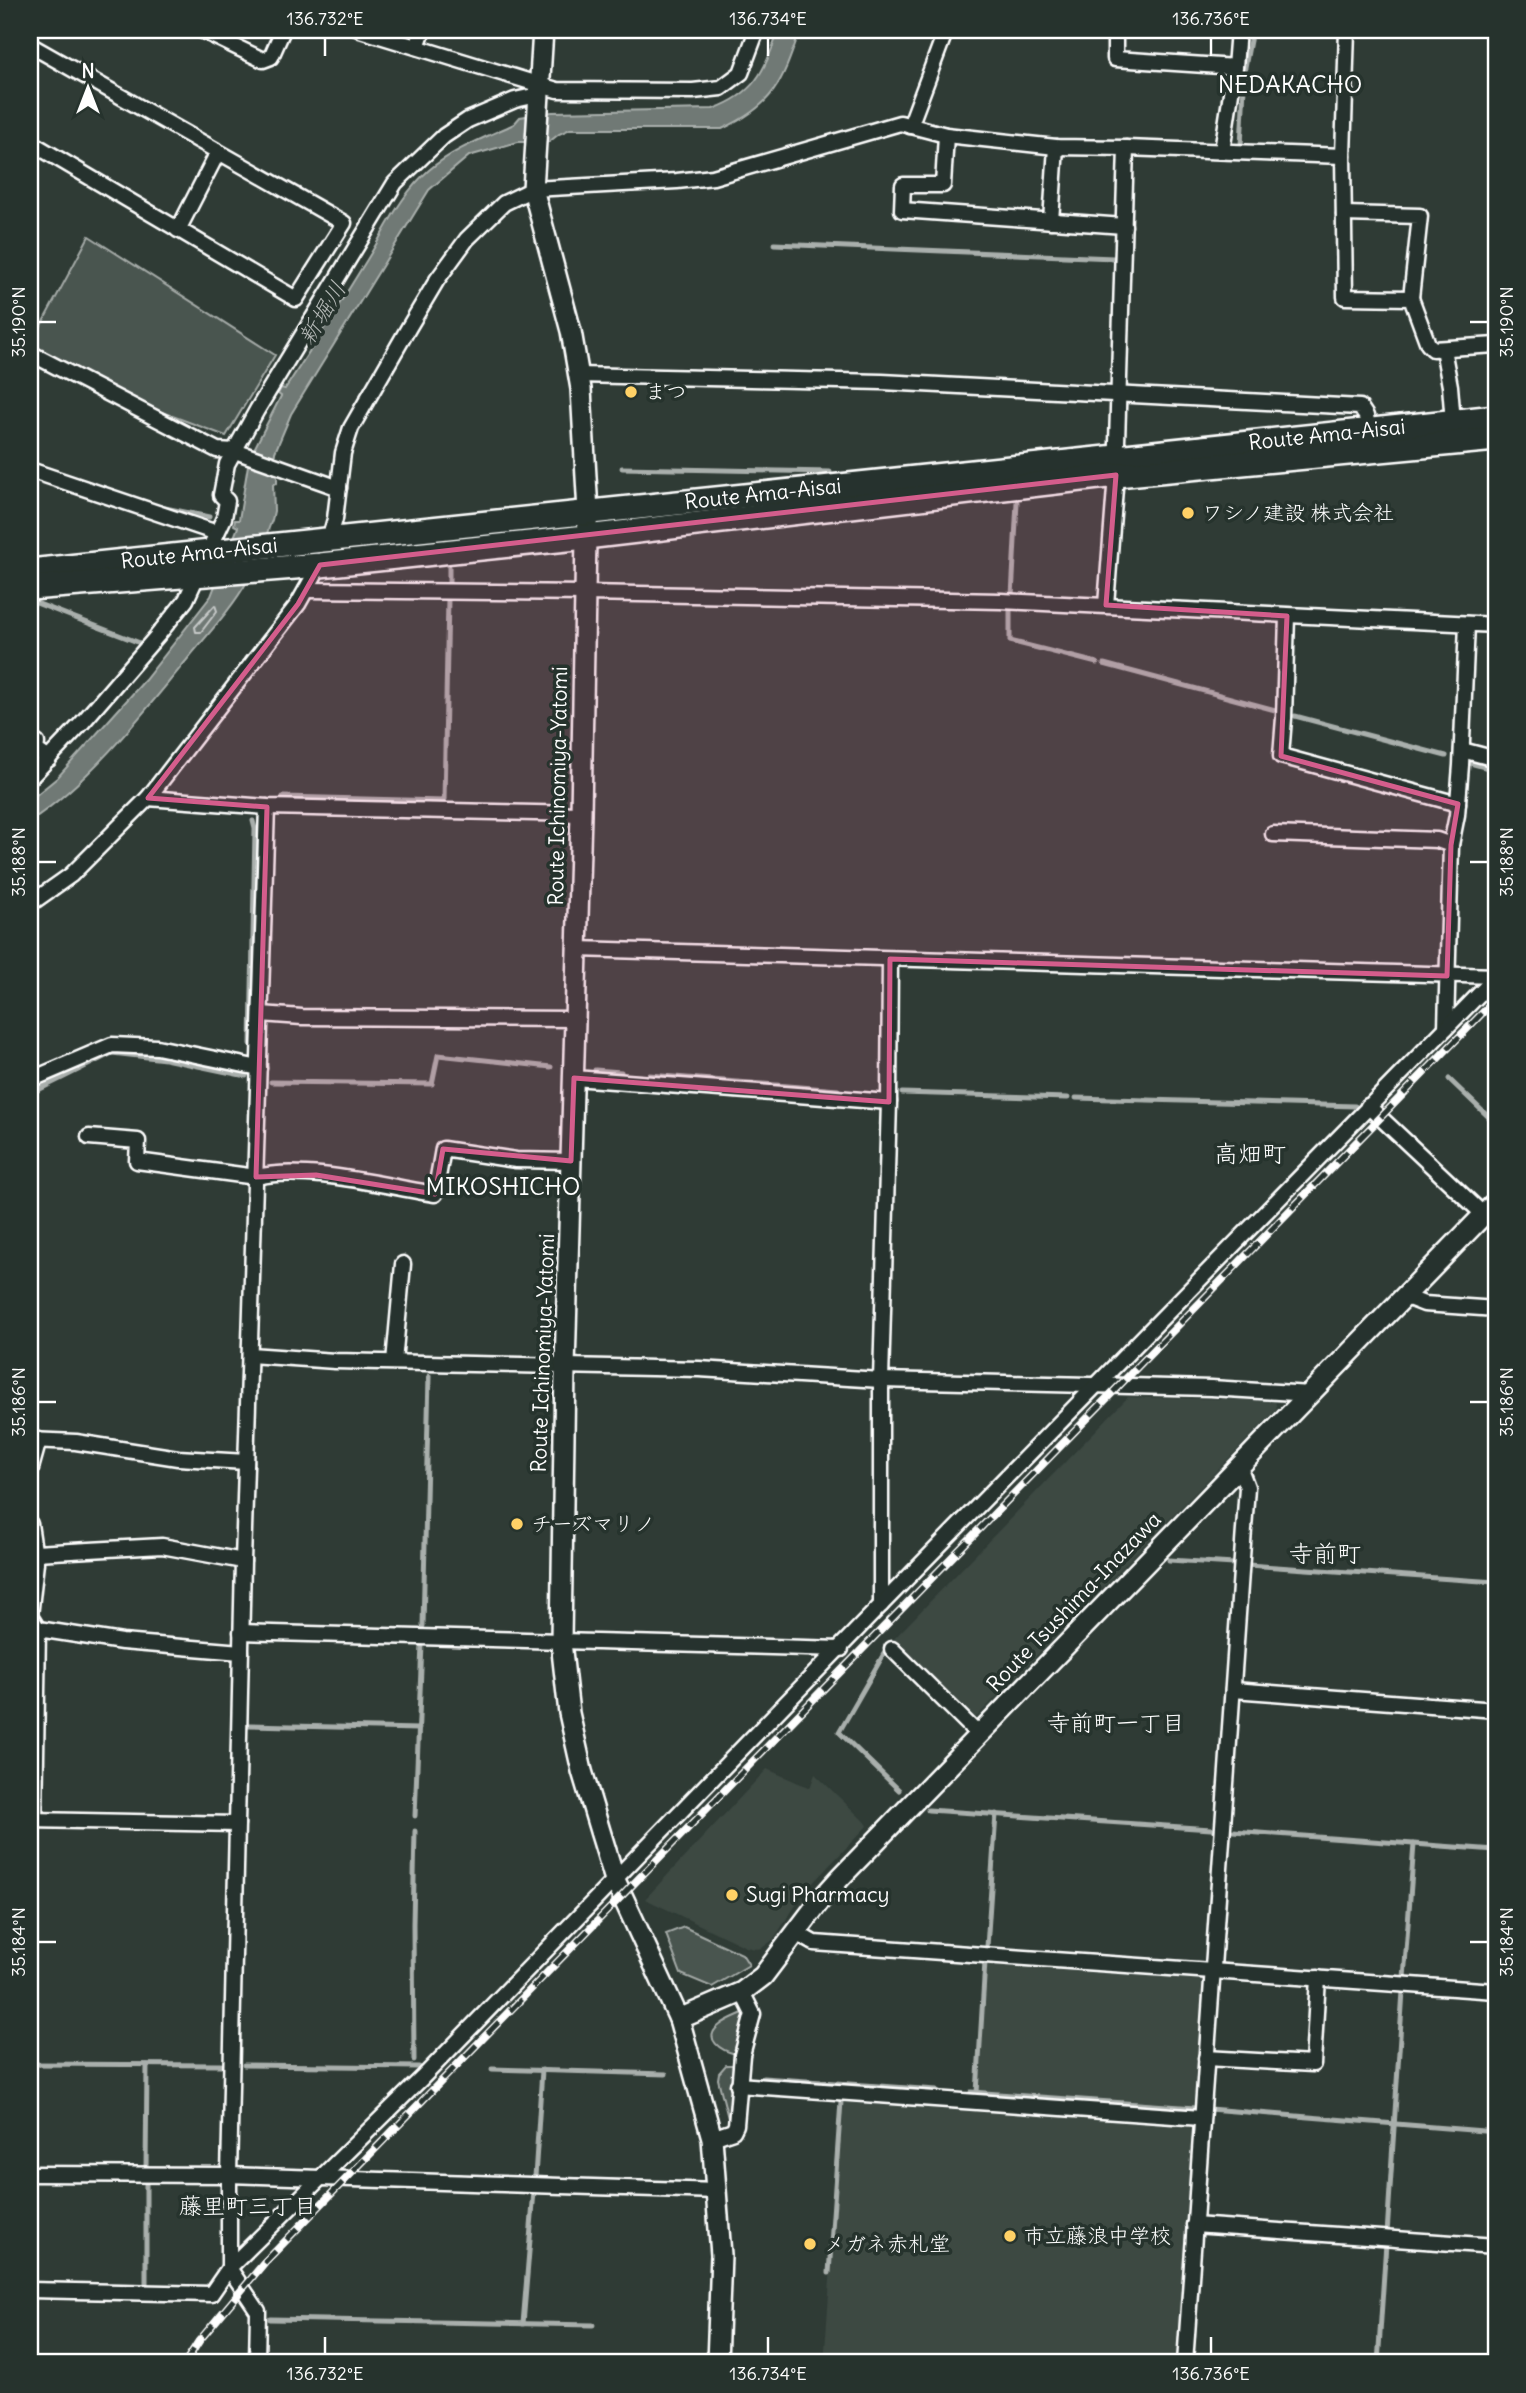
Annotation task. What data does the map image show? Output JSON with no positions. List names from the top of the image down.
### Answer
{
  "streets": {
    "main road": ["Route Ama-Aisai", "Route Ichinomiya-Yatomi", "Route Tsushima-Inazawa"]
  },
  "crossings": [
    ["Route Ama-Aisai", "Route Ichinomiya-Yatomi"],
    ["Route Ichinomiya-Yatomi", "Route Tsushima-Inazawa"]
  ],
  "districts": [
    "NEDAKACHO",
    "高畑町",
    "MIKOSHICHO",
    "寺前町",
    "寺前町一丁目",
    "藤里町三丁目"
  ],
  "water": ["新堀川"],
  "places": [
    "まつ",
    "ワシノ建設 株式会社",
    "チーズマリノ",
    "Sugi Pharmacy",
    "市立藤浪中学校",
    "メガネ赤札堂"
  ],
  "north": "top",
  "coordinates": [
    "136.732°E",
    "136.734°E",
    "136.736°E",
    "35.190°N",
    "35.188°N",
    "35.186°N",
    "35.184°N"
  ]
}
